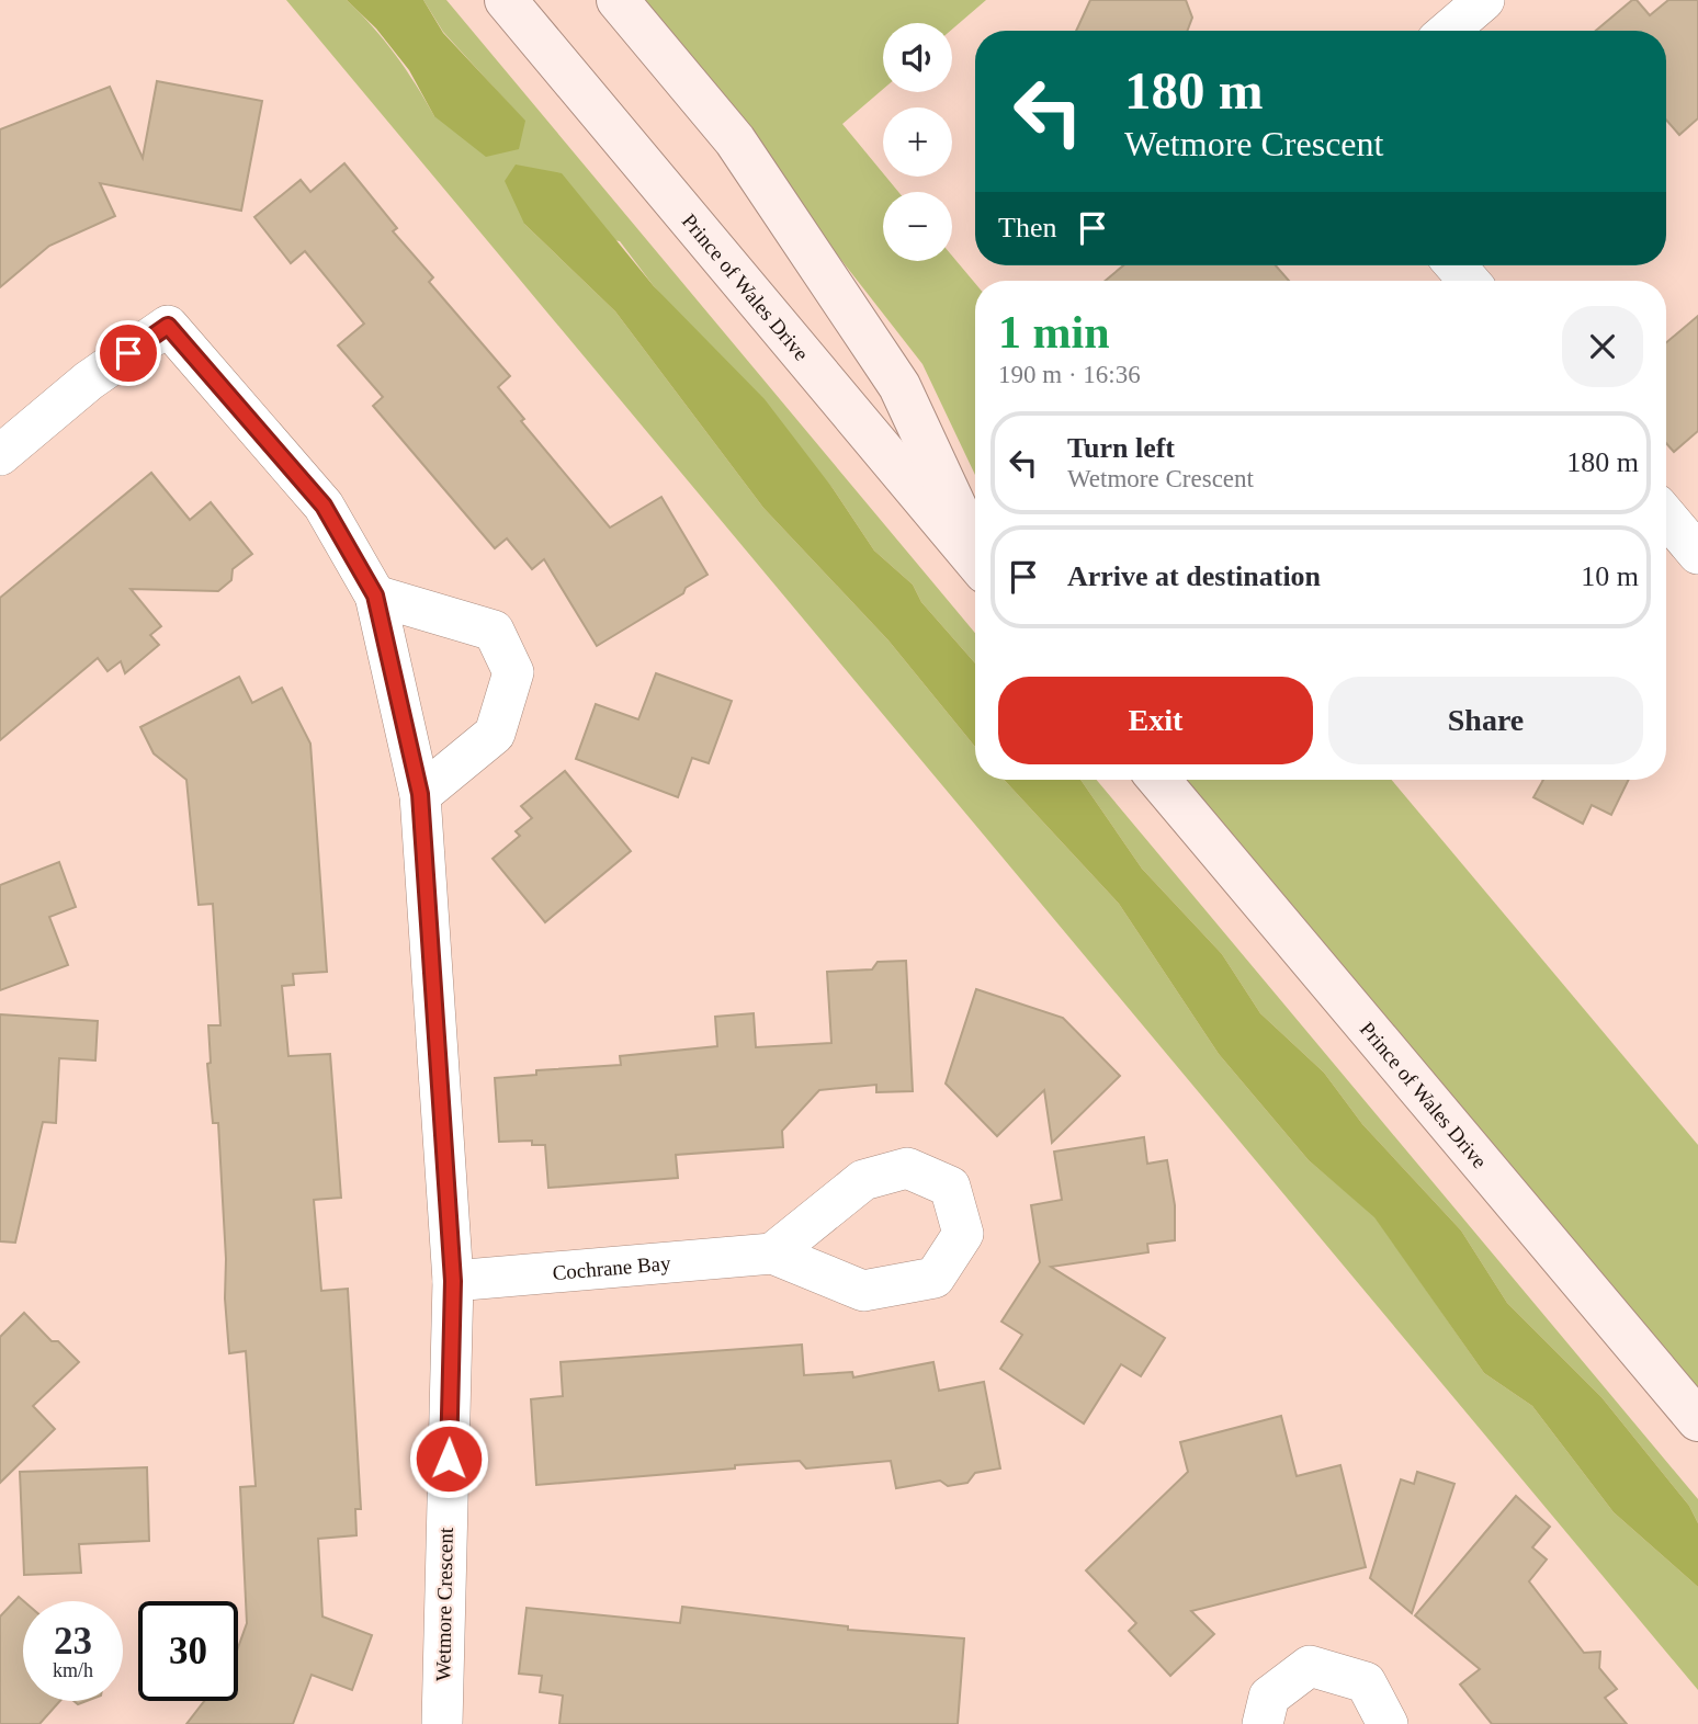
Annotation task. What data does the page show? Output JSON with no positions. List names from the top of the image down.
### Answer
{
  "streets": {
    "main road": ["Prince of Wales Drive"],
    "street": ["Cochrane Bay", "Wetmore Crescent"]
  },
  "crossings": [
    ["Cochrane Bay", "Wetmore Crescent"]
  ],
  "page": {
    "map_buttons": ["+", "−"],
    "turn": ["180 m", "Wetmore Crescent"],
    "then": "Then",
    "heading": ["1 min", "190 m · 16:36"],
    "list": [
      {
        "name": "Turn left",
        "note": "Wetmore Crescent",
        "value": "180 m"
      },
      {
        "name": "Arrive at destination",
        "value": "10 m"
      }
    ],
    "buttons": ["Exit", "Share"],
    "speed": "23 km/h",
    "limit": "30"
  }
}
